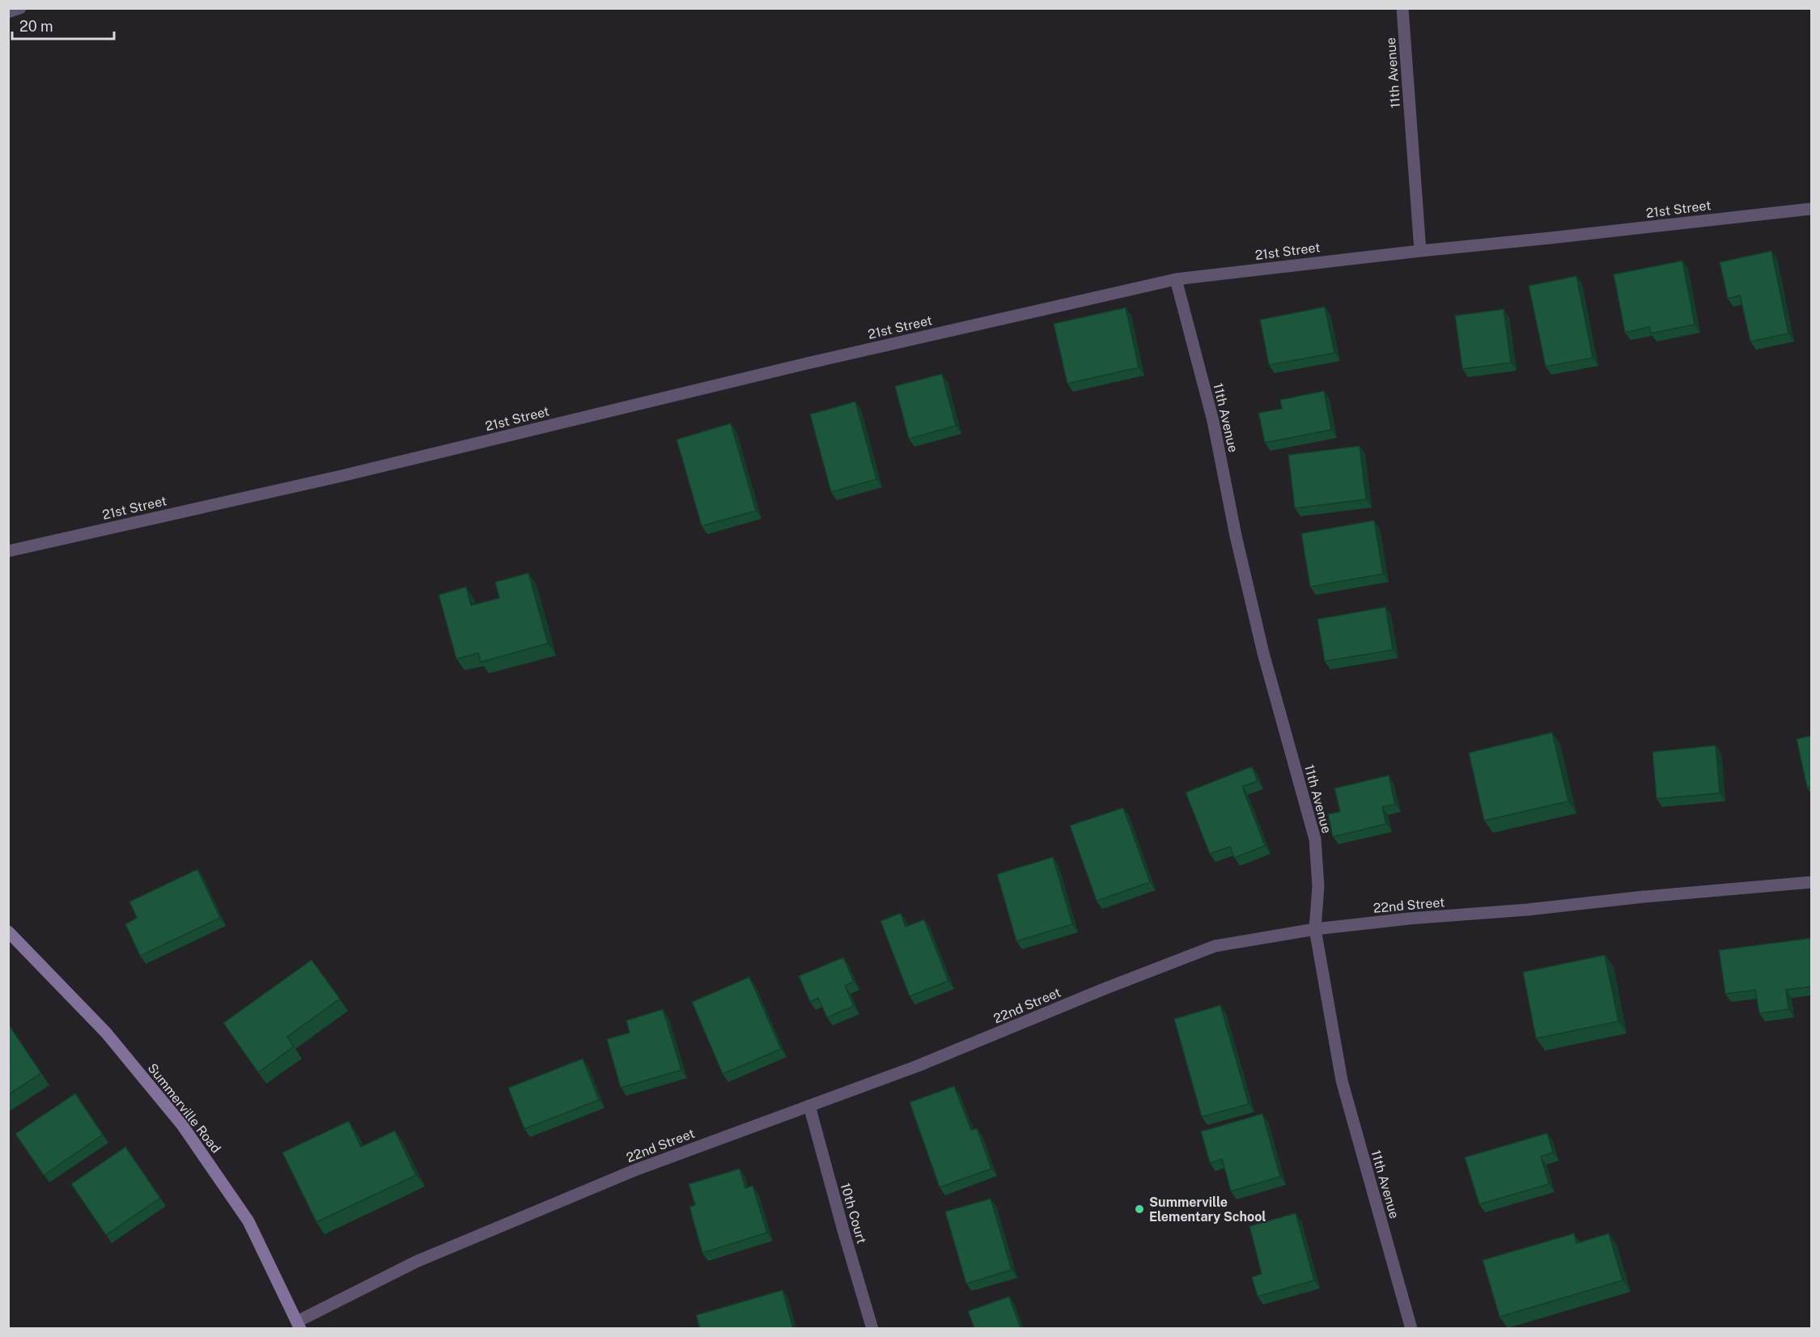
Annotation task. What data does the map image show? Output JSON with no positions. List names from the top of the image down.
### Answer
{
  "streets": {
    "main road": ["Summerville Road"],
    "street": [
      "11th Avenue",
      "21st Street",
      "22nd Street",
      "10th Court"
    ]
  },
  "crossings": [
    ["11th Avenue", "21st Street"],
    ["11th Avenue", "22nd Street"],
    ["22nd Street", "Summerville Road"],
    ["22nd Street", "10th Court"]
  ],
  "places": ["Summerville Elementary School"],
  "scale_bar": "20 m"
}
